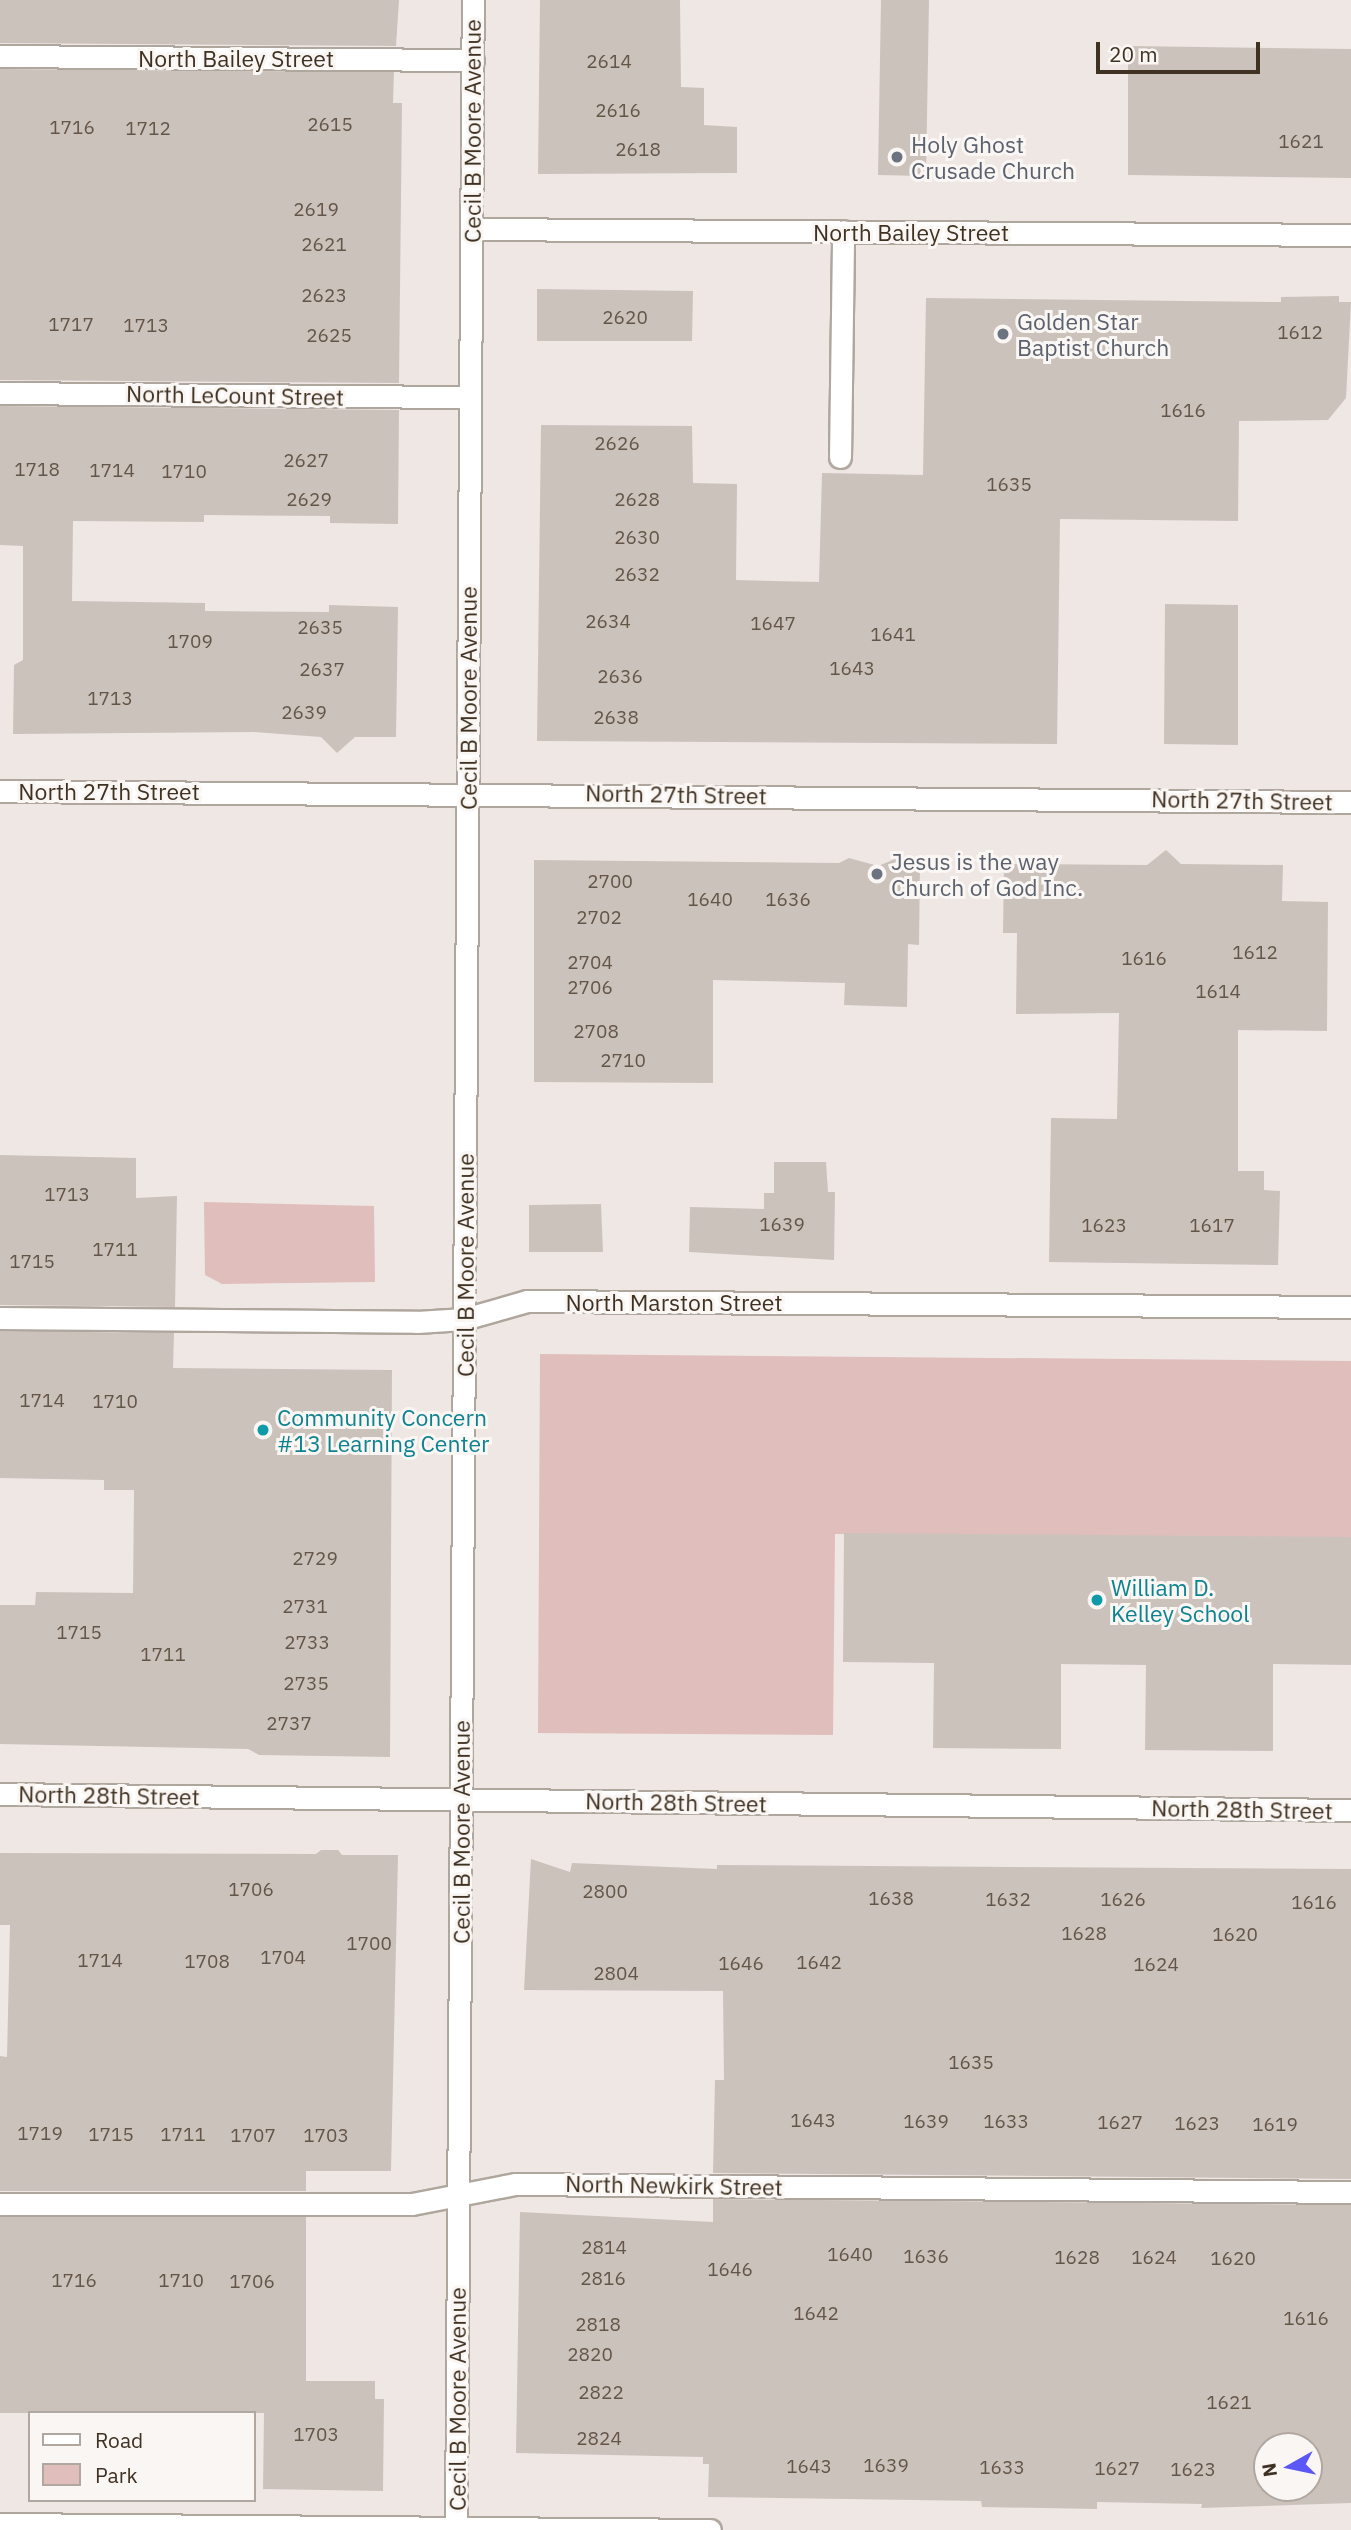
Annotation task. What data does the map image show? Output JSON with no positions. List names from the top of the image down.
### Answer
{
  "streets": {
    "street": [
      "North Bailey Street",
      "Cecil B Moore Avenue",
      "North LeCount Street",
      "North 27th Street",
      "North Marston Street",
      "North 28th Street",
      "North Newkirk Street"
    ]
  },
  "crossings": [
    ["North Bailey Street", "Cecil B Moore Avenue"],
    ["Cecil B Moore Avenue", "North LeCount Street"],
    ["Cecil B Moore Avenue", "North 27th Street"],
    ["Cecil B Moore Avenue", "North Marston Street"],
    ["Cecil B Moore Avenue", "North 28th Street"],
    ["Cecil B Moore Avenue", "North Newkirk Street"]
  ],
  "places": [
    "Holy Ghost Crusade Church",
    "Golden Star Baptist Church",
    "Jesus is the way Church of God Inc.",
    "Community Concern #13 Learning Center",
    "William D. Kelley School"
  ],
  "house_numbers": [
    "2614",
    "2616",
    "2615",
    "1716",
    "1712",
    "1621",
    "2618",
    "2619",
    "2621",
    "2623",
    "2620",
    "1717",
    "1713",
    "1612",
    "2625",
    "1616",
    "2626",
    "2627",
    "1718",
    "1714",
    "1710",
    "1635",
    "2629",
    "2628",
    "2630",
    "2632",
    "2634",
    "1647",
    "2635",
    "1641",
    "1709",
    "1643",
    "2637",
    "2636",
    "1713",
    "2639",
    "2638",
    "2700",
    "1640",
    "1636",
    "2702",
    "1612",
    "1616",
    "2704",
    "2706",
    "1614",
    "2708",
    "2710",
    "1713",
    "1639",
    "1623",
    "1617",
    "1711",
    "1715",
    "1714",
    "1710",
    "2729",
    "2731",
    "1715",
    "2733",
    "1711",
    "2735",
    "2737",
    "1706",
    "2800",
    "1638",
    "1632",
    "1626",
    "1616",
    "1628",
    "1620",
    "1700",
    "1704",
    "1714",
    "1708",
    "1642",
    "1646",
    "1624",
    "2804",
    "1635",
    "1643",
    "1639",
    "1633",
    "1627",
    "1623",
    "1619",
    "1719",
    "1715",
    "1711",
    "1707",
    "1703",
    "2814",
    "1640",
    "1636",
    "1628",
    "1624",
    "1620",
    "1646",
    "2816",
    "1716",
    "1710",
    "1706",
    "1642",
    "1616",
    "2818",
    "2820",
    "2822",
    "1621",
    "1703",
    "2824",
    "1639",
    "1643",
    "1633",
    "1627",
    "1623"
  ],
  "legend": ["Road", "Park"],
  "scale_bar": "20 m",
  "north": "left"
}
